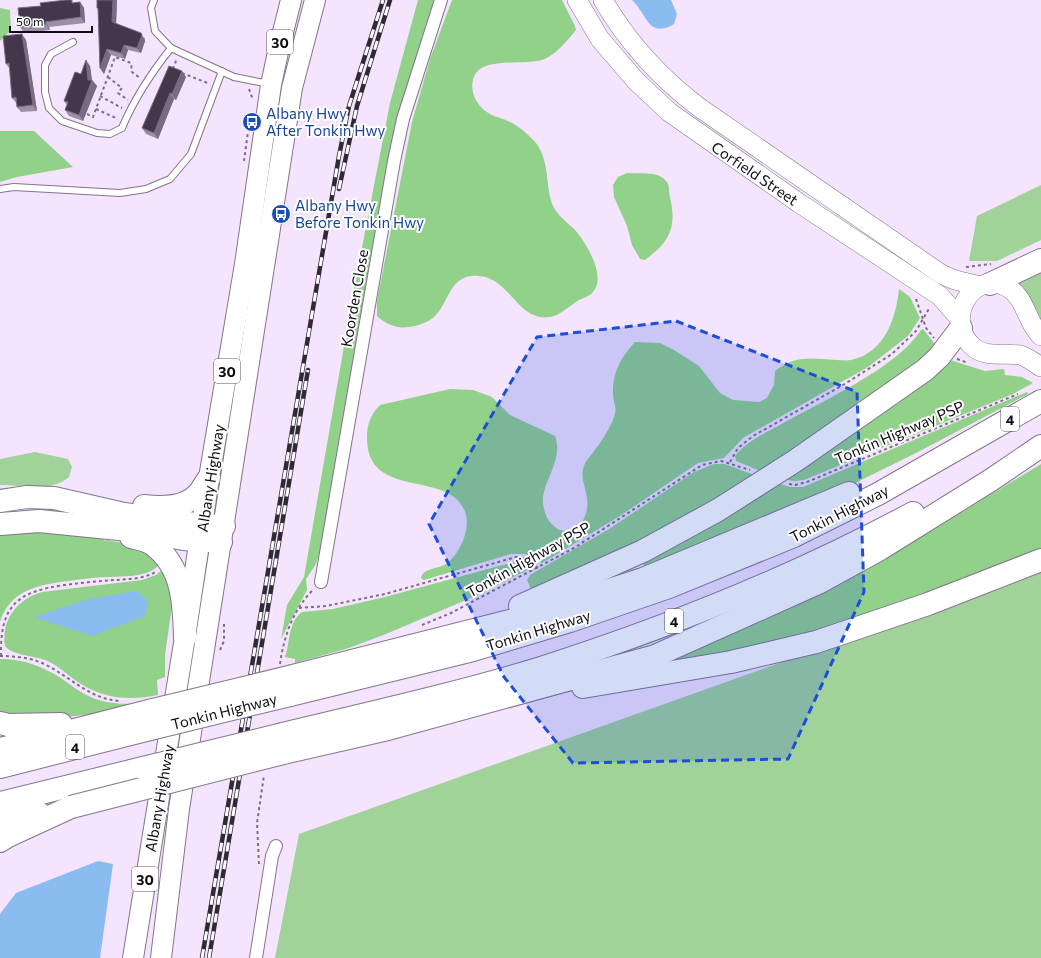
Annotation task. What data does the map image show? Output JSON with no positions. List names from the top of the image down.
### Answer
{
  "streets": {
    "highway": [
      "30",
      "4",
      "Albany Highway",
      "Tonkin Highway"
    ],
    "main road": ["Corfield Street"],
    "street": ["Koorden Close"],
    "path": ["Tonkin Highway PSP"]
  },
  "places": {
    "bus stop": ["Albany Hwy After Tonkin Hwy", "Albany Hwy Before Tonkin Hwy"]
  },
  "scale_bar": "50 m"
}
